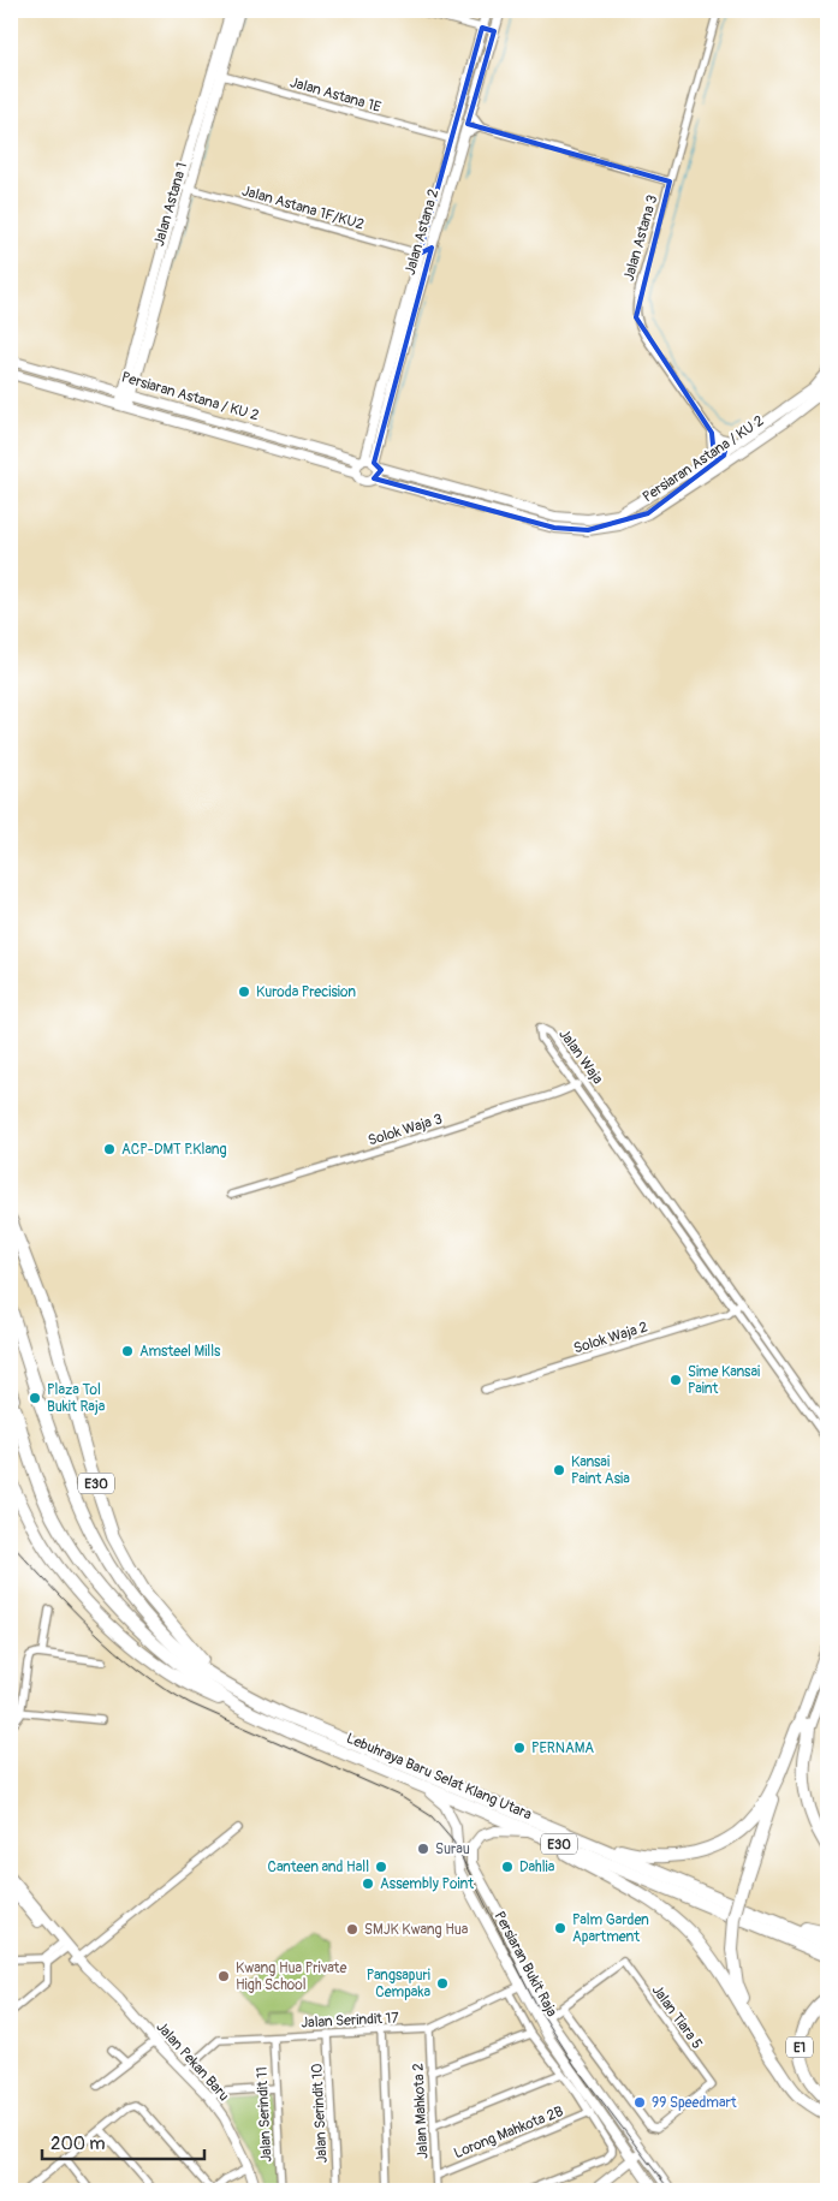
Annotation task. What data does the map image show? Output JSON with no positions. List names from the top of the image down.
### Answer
{
  "streets": {
    "highway": ["E30", "Lebuhraya Baru Selat Klang Utara", "E1"],
    "street": [
      "Jalan Astana 1E",
      "Jalan Astana 1",
      "Jalan Astana 1F/KU2",
      "Jalan Astana 2",
      "Jalan Astana 3",
      "Persiaran Astana / KU 2",
      "Jalan Waja",
      "Solok Waja 3",
      "Solok Waja 2",
      "Persiaran Bukit Raja",
      "Jalan Tiara 5",
      "Jalan Serindit 17",
      "Jalan Pekan Baru",
      "Jalan Mahkota 2",
      "Jalan Serindit 10",
      "Jalan Serindit 11",
      "Lorong Mahkota 2B"
    ]
  },
  "crossings": [
    ["Jalan Astana 1E", "Jalan Astana 1"],
    ["Jalan Astana 1E", "Jalan Astana 2"],
    ["Jalan Astana 1", "Jalan Astana 1F/KU2"],
    ["Jalan Astana 1", "Persiaran Astana / KU 2"],
    ["Jalan Astana 1F/KU2", "Jalan Astana 2"],
    ["Jalan Astana 2", "Persiaran Astana / KU 2"],
    ["Jalan Astana 3", "Persiaran Astana / KU 2"],
    ["Jalan Waja", "Solok Waja 3"],
    ["Jalan Waja", "Solok Waja 2"],
    ["E30", "Lebuhraya Baru Selat Klang Utara"],
    ["Lebuhraya Baru Selat Klang Utara", "Persiaran Bukit Raja"],
    ["Persiaran Bukit Raja", "Jalan Serindit 17"],
    ["Jalan Serindit 17", "Jalan Pekan Baru"],
    ["Jalan Serindit 17", "Jalan Mahkota 2"],
    ["Jalan Serindit 17", "Jalan Serindit 10"],
    ["Jalan Serindit 17", "Jalan Serindit 11"],
    ["Jalan Mahkota 2", "Lorong Mahkota 2B"]
  ],
  "places": [
    "Kuroda Precision",
    "ACP-DMT P.Klang",
    "Amsteel Mills",
    "Sime Kansai Paint",
    "Plaza Tol Bukit Raja",
    "Kansai Paint Asia",
    "PERNAMA",
    "Surau",
    "Canteen and Hall",
    "Dahlia",
    "Assembly Point",
    "Palm Garden Apartment",
    "SMJK Kwang Hua",
    "Kwang Hua Private High School",
    "Pangsapuri Cempaka",
    "99 Speedmart"
  ],
  "scale_bar": "200 m"
}
